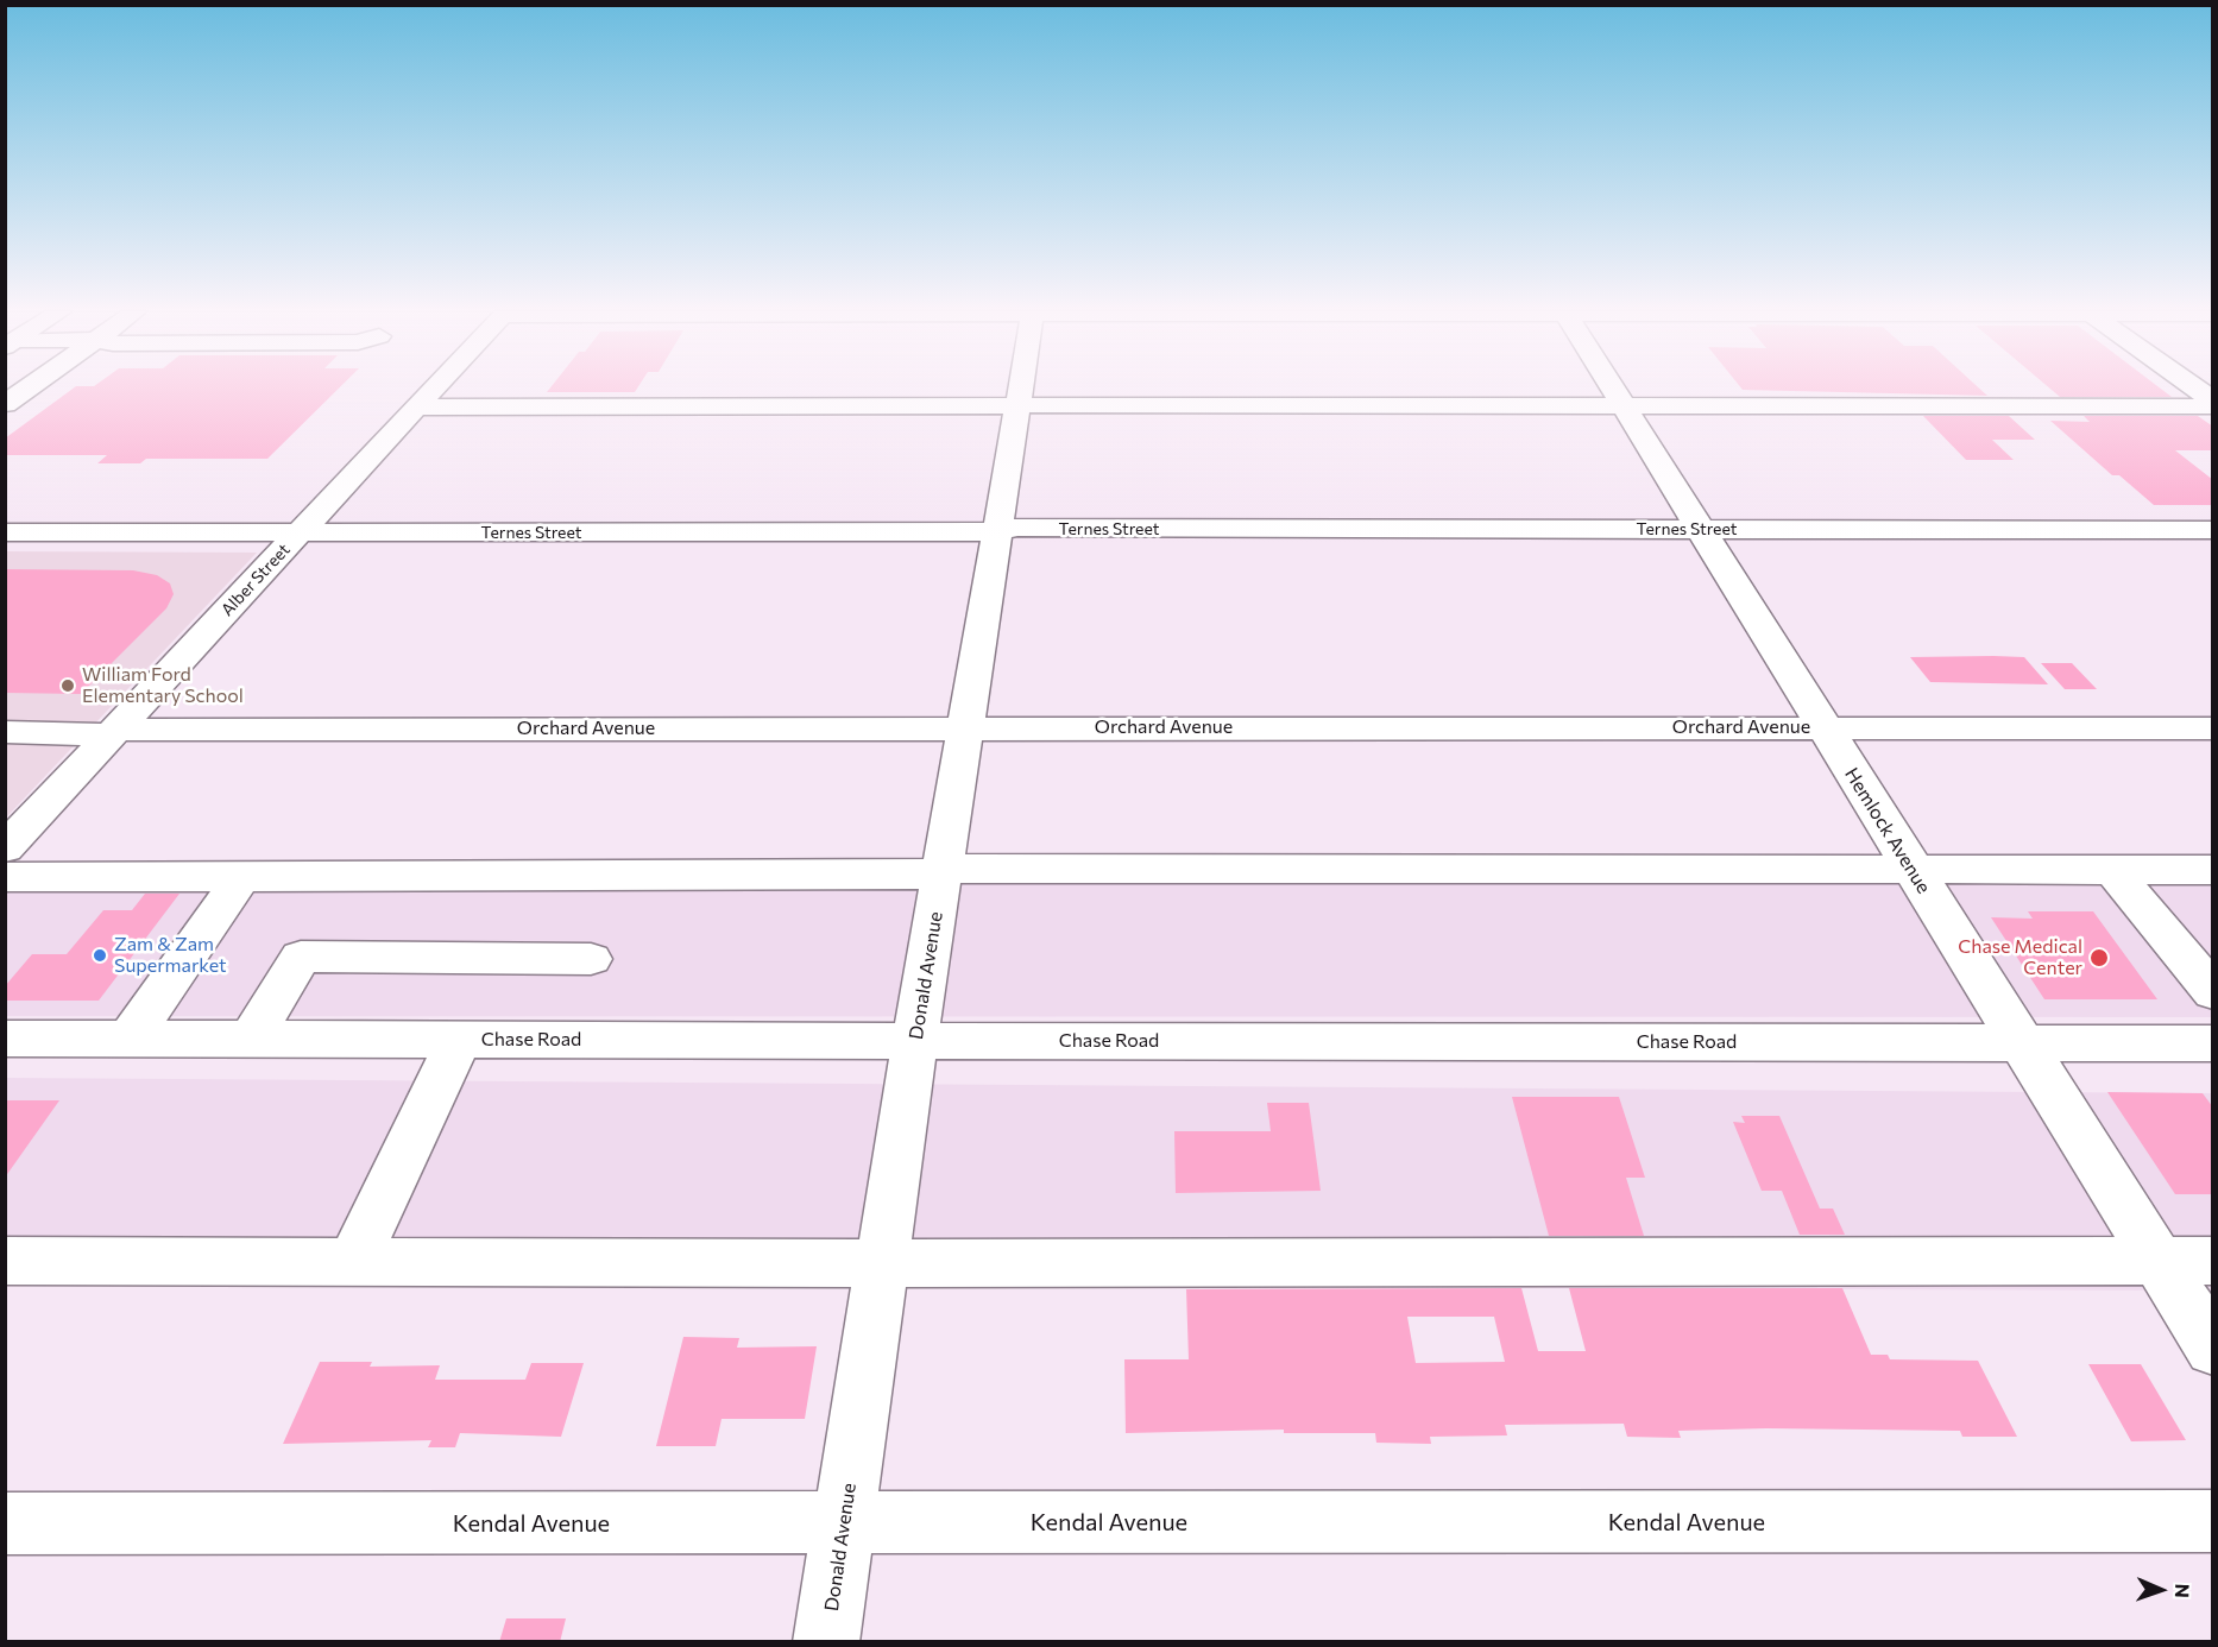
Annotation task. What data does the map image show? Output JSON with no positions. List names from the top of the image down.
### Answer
{
  "streets": {
    "street": [
      "Ternes Street",
      "Alber Street",
      "Orchard Avenue",
      "Hemlock Avenue",
      "Donald Avenue",
      "Chase Road",
      "Kendal Avenue"
    ]
  },
  "crossings": [
    ["Ternes Street", "Alber Street"],
    ["Ternes Street", "Hemlock Avenue"],
    ["Ternes Street", "Donald Avenue"],
    ["Alber Street", "Orchard Avenue"],
    ["Orchard Avenue", "Hemlock Avenue"],
    ["Orchard Avenue", "Donald Avenue"],
    ["Hemlock Avenue", "Chase Road"],
    ["Donald Avenue", "Chase Road"],
    ["Donald Avenue", "Kendal Avenue"]
  ],
  "places": ["William Ford Elementary School", "Zam & Zam Supermarket", "Chase Medical Center"],
  "north": "right"
}
